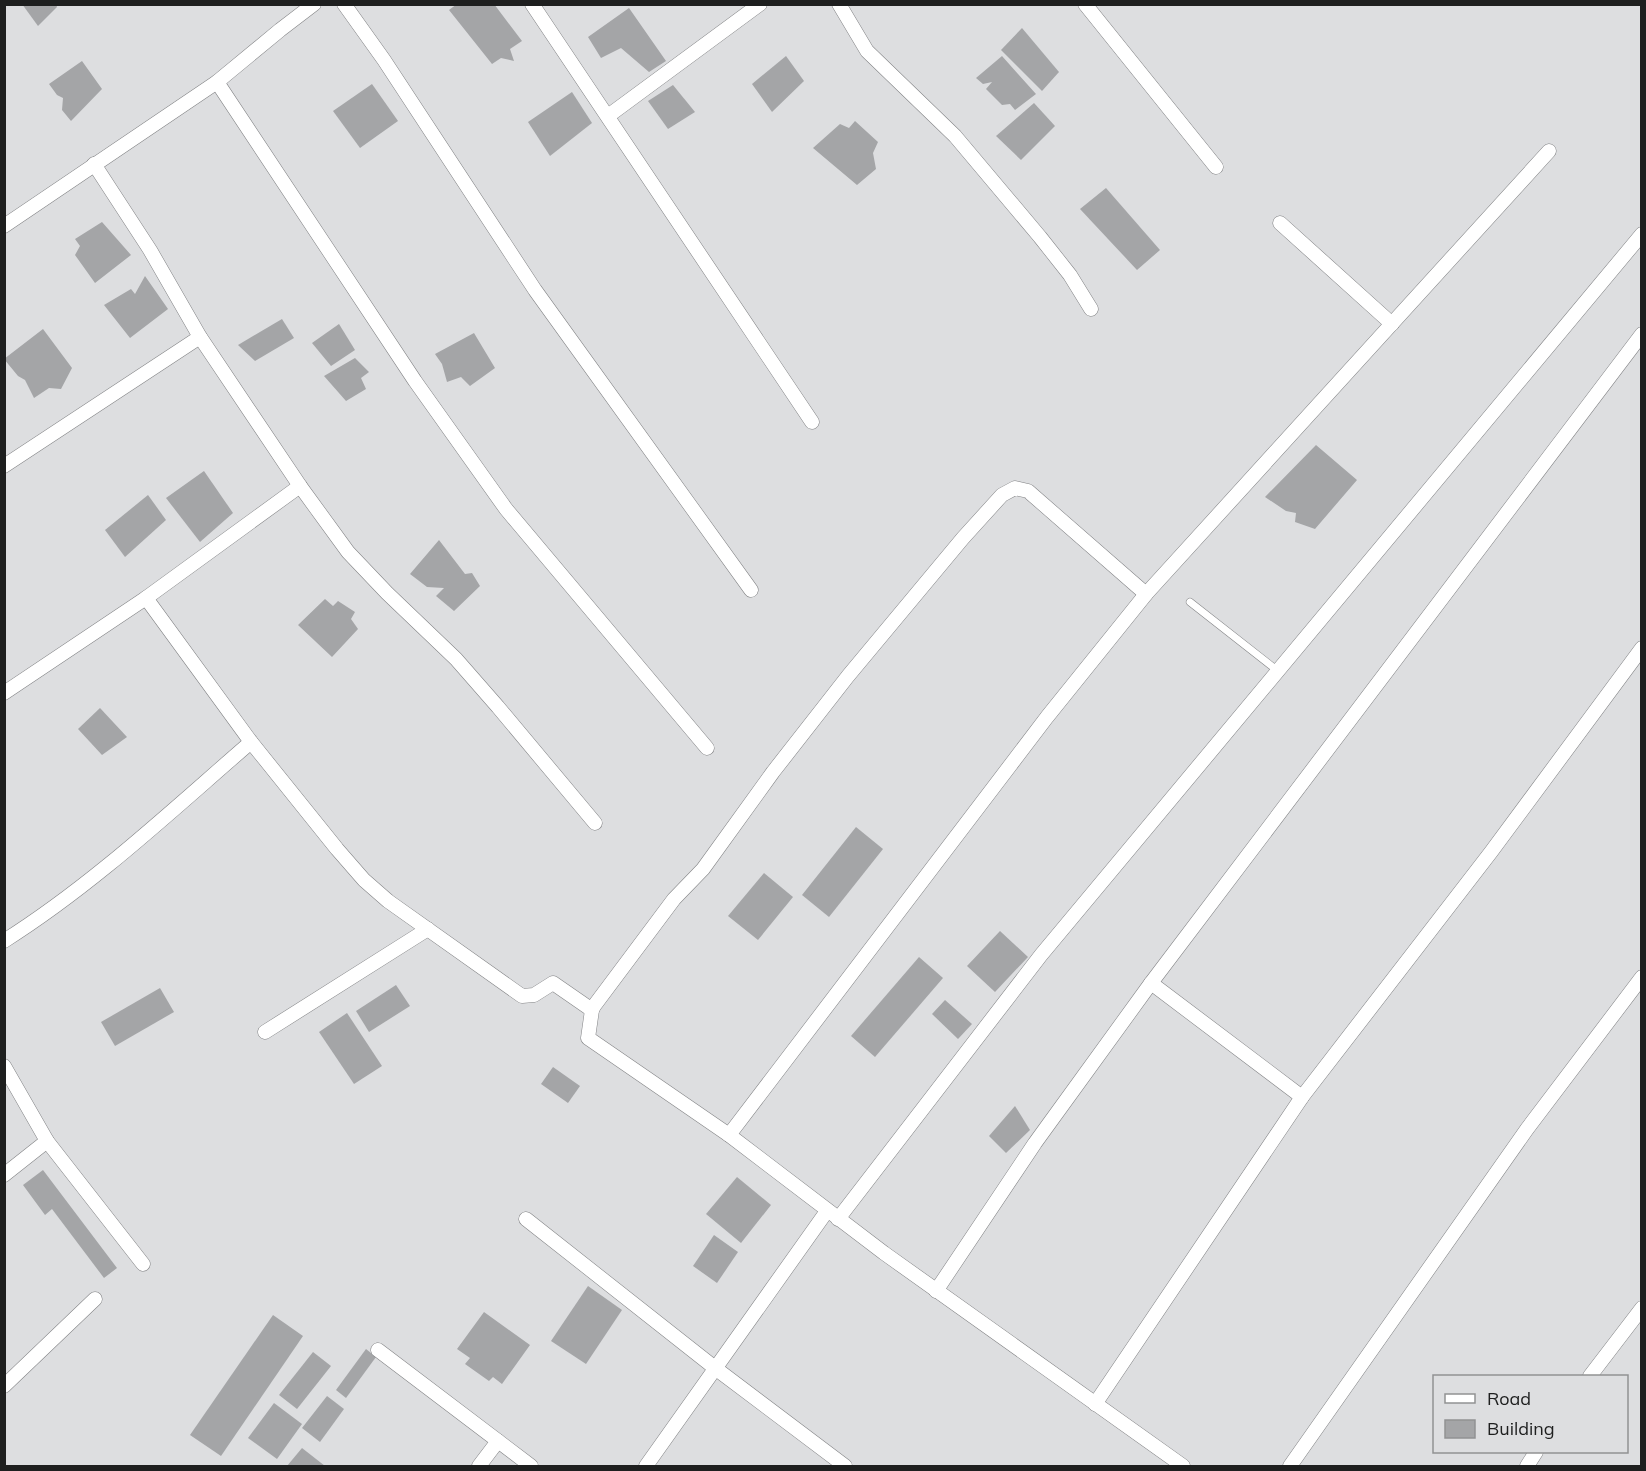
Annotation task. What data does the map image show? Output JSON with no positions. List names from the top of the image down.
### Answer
{
  "legend": ["Road", "Building"]
}
